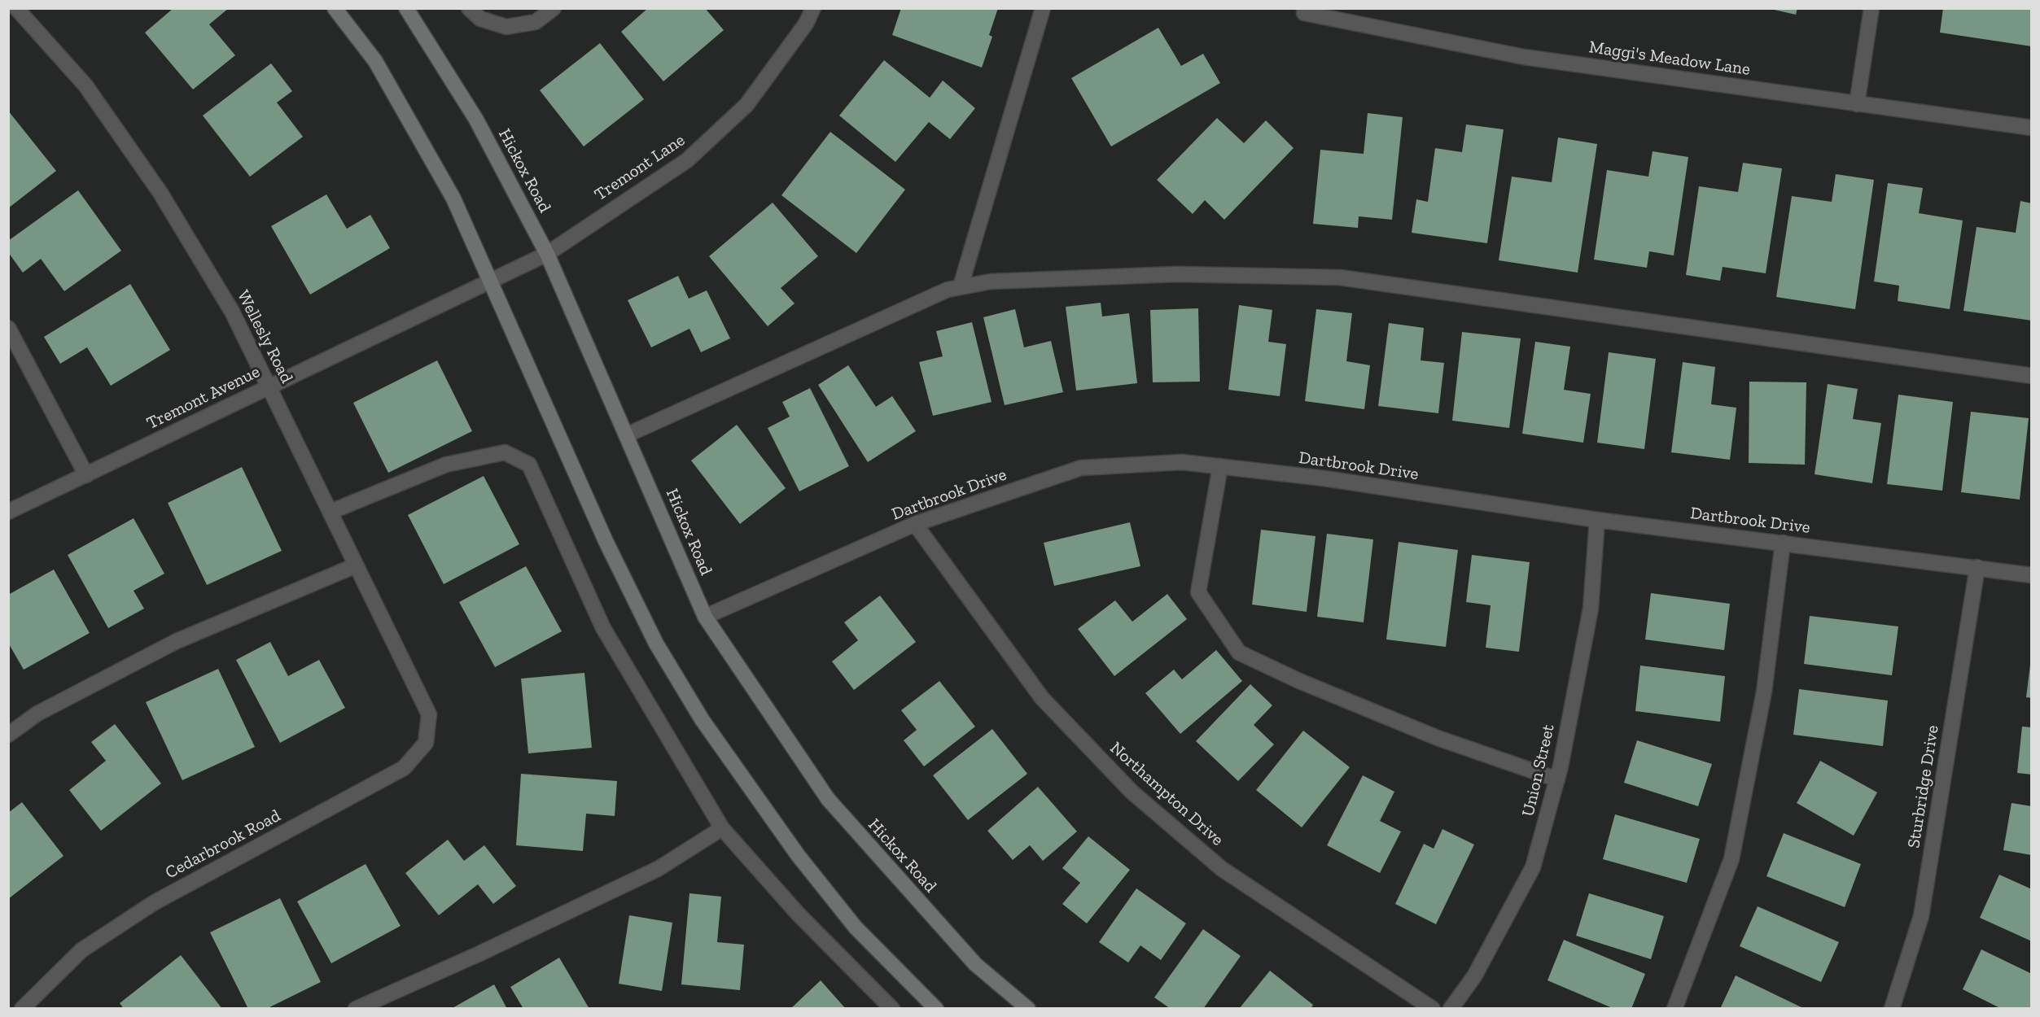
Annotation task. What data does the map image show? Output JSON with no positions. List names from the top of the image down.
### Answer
{
  "streets": {
    "street": [
      "Maggi's Meadow Lane",
      "Tremont Lane",
      "Hickox Road",
      "Wellesly Road",
      "Tremont Avenue",
      "Dartbrook Drive",
      "Union Street",
      "Sturbridge Drive",
      "Northampton Drive",
      "Cedarbrook Road"
    ]
  },
  "crossings": [
    ["Tremont Lane", "Hickox Road"],
    ["Tremont Lane", "Tremont Avenue"],
    ["Hickox Road", "Tremont Avenue"],
    ["Hickox Road", "Dartbrook Drive"],
    ["Wellesly Road", "Tremont Avenue"],
    ["Wellesly Road", "Cedarbrook Road"],
    ["Dartbrook Drive", "Union Street"],
    ["Dartbrook Drive", "Sturbridge Drive"],
    ["Dartbrook Drive", "Northampton Drive"]
  ]
}
